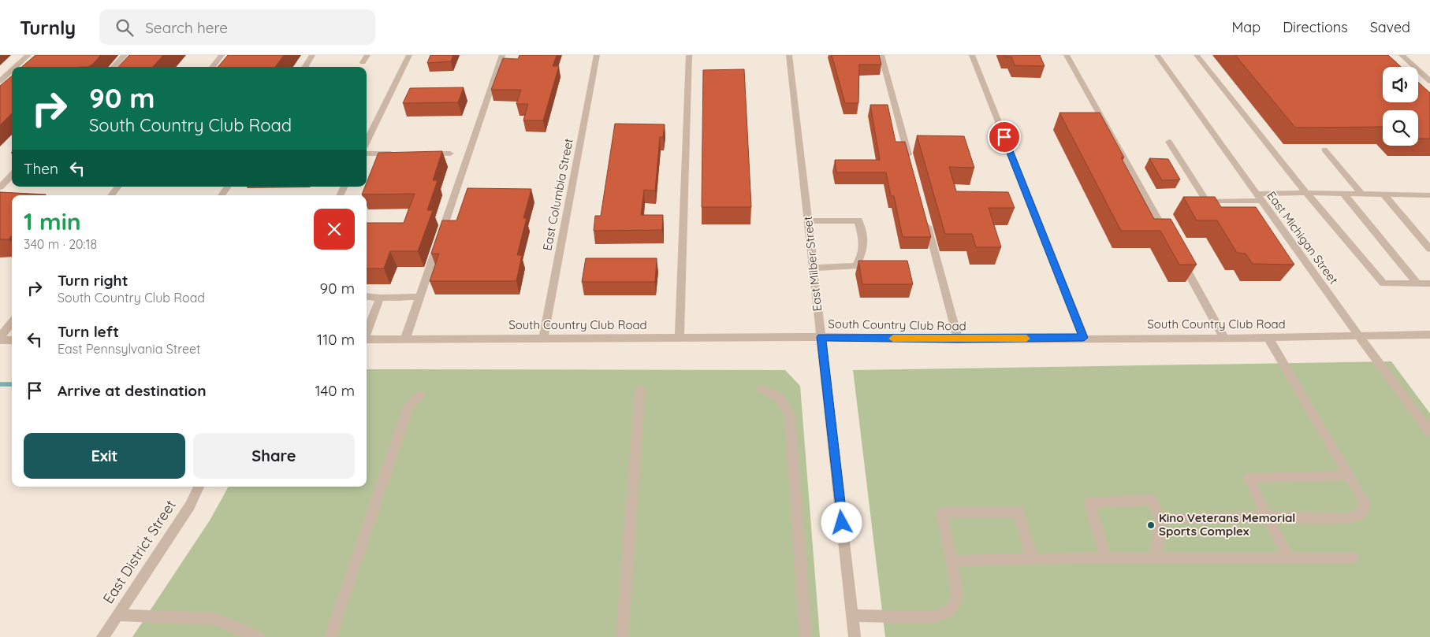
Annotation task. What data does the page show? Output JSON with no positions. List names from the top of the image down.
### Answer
{
  "streets": {
    "street": [
      "East Columbia Street",
      "East Michigan Street",
      "East Milber Street",
      "South Country Club Road",
      "East District Street"
    ]
  },
  "crossings": [
    ["East Columbia Street", "South Country Club Road"],
    ["East Michigan Street", "South Country Club Road"],
    ["East Milber Street", "South Country Club Road"]
  ],
  "places": ["Kino Veterans Memorial Sports Complex"],
  "page": {
    "header": "Turnly",
    "search": "Search here",
    "nav": ["Map", "Directions", "Saved"],
    "turn": ["90 m", "South Country Club Road"],
    "then": "Then",
    "heading": ["1 min", "340 m · 20:18"],
    "list": [
      {
        "name": "Turn right",
        "note": "South Country Club Road",
        "value": "90 m"
      },
      {
        "name": "Turn left",
        "note": "East Pennsylvania Street",
        "value": "110 m"
      },
      {
        "name": "Arrive at destination",
        "value": "140 m"
      }
    ],
    "buttons": ["Exit", "Share"]
  }
}
